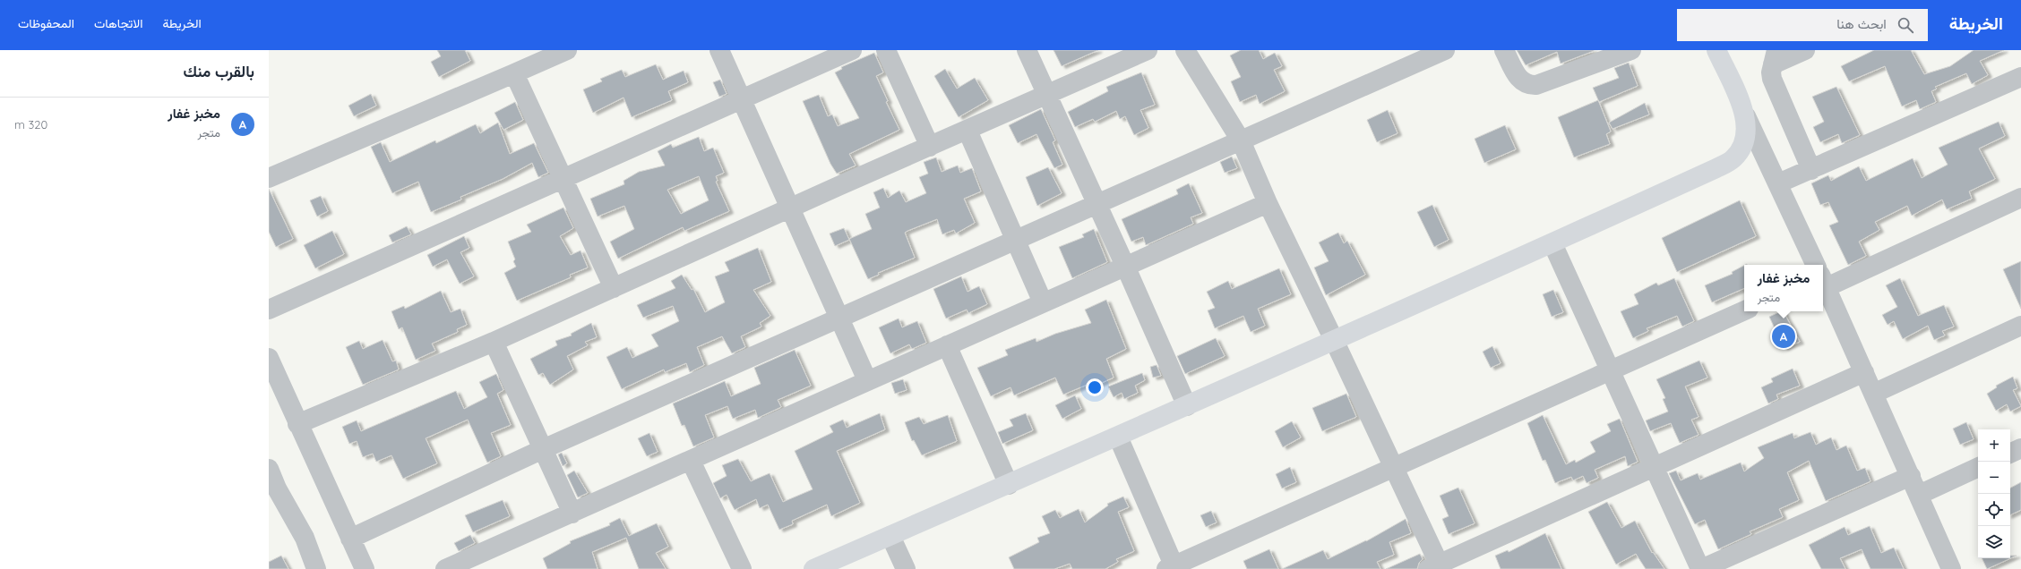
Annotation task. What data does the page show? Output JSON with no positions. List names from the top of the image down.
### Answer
{
  "page": {
    "header": "الخريطة",
    "search": "ابحث هنا",
    "nav": ["الخريطة", "الاتجاهات", "المحفوظات"],
    "heading": "بالقرب منك",
    "list": [
      {
        "mark": "A",
        "name": "مخبز غفار",
        "note": "متجر",
        "value": "320 m"
      }
    ],
    "popup": ["مخبز غفار", "متجر"],
    "pins": "A",
    "map_buttons": ["+", "−"]
  }
}
